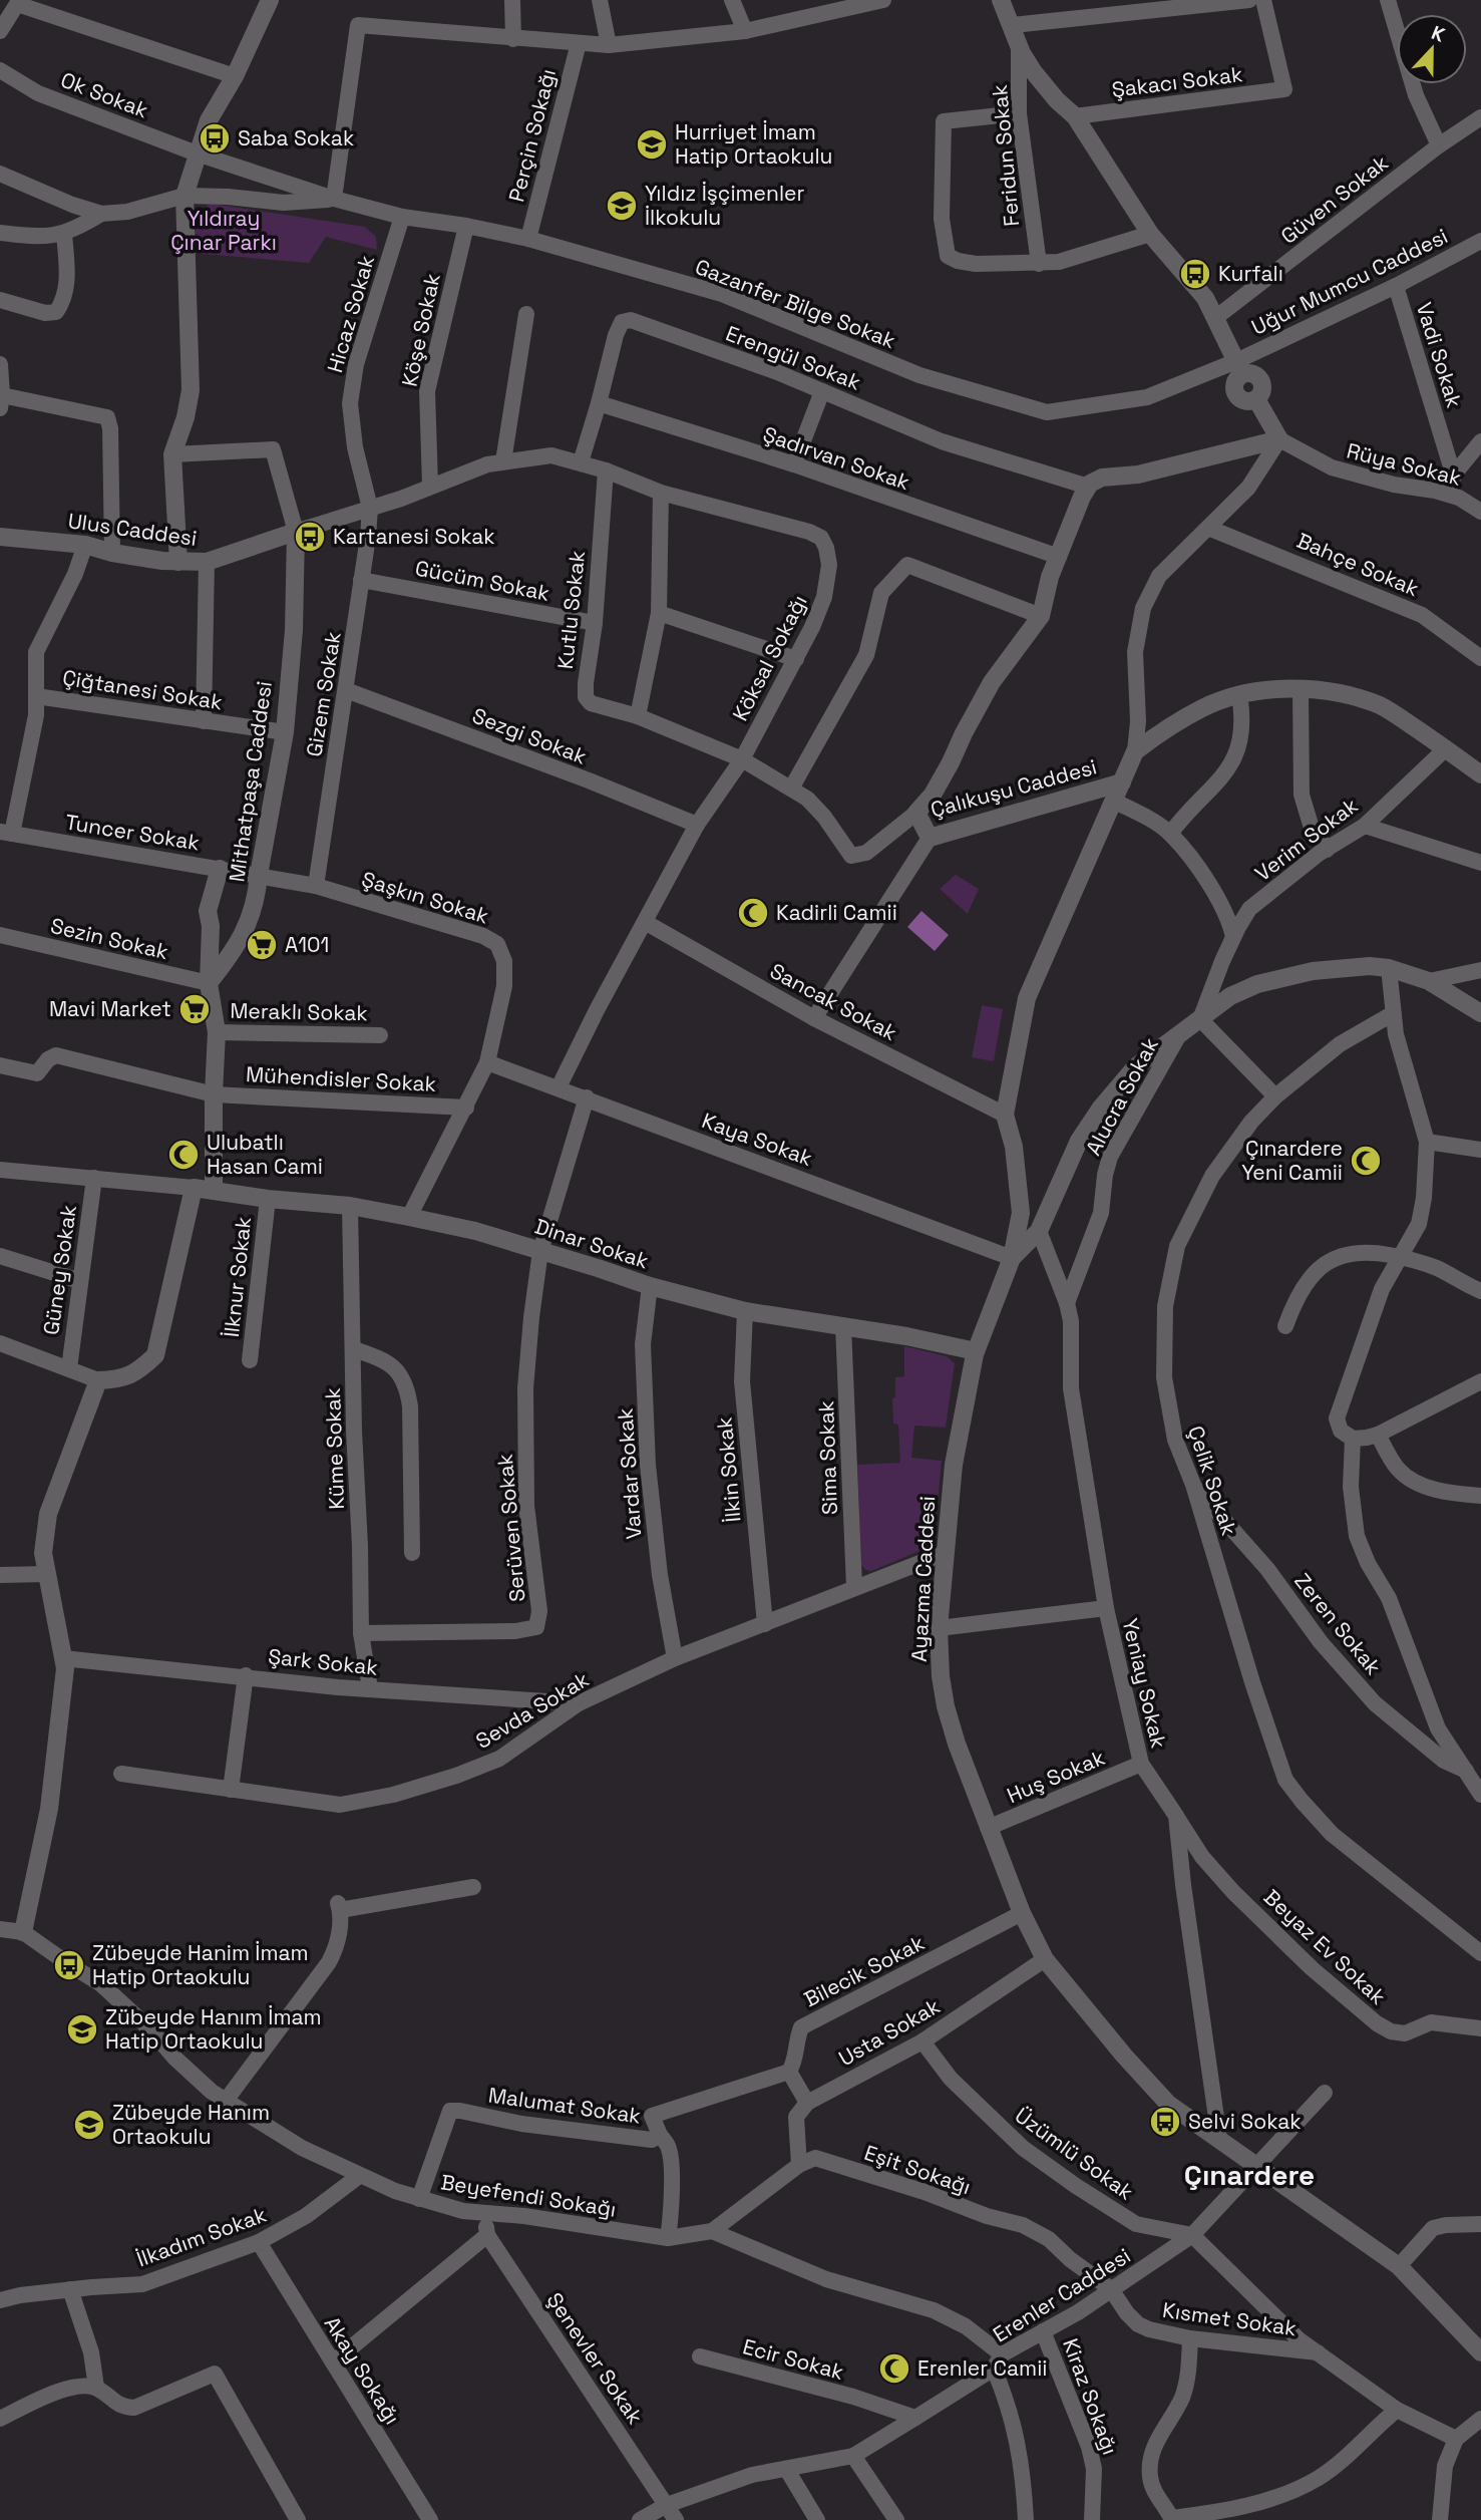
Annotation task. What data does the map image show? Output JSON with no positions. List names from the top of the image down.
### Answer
{
  "streets": {
    "street": [
      "Şakacı Sokak",
      "Ok Sokak",
      "Perçin Sokağı",
      "Feridun Sokak",
      "Güven Sokak",
      "Uğur Mumcu Caddesi",
      "Gazanfer Bilge Sokak",
      "Hicaz Sokak",
      "Köşe Sokak",
      "Vadi Sokak",
      "Erengül Sokak",
      "Şadırvan Sokak",
      "Rüya Sokak",
      "Ulus Caddesi",
      "Bahçe Sokak",
      "Gücüm Sokak",
      "Kutlu Sokak",
      "Köksal Sokağı",
      "Çiğtanesi Sokak",
      "Gizem Sokak",
      "Sezgi Sokak",
      "Mithatpaşa Caddesi",
      "Çalıkuşu Caddesi",
      "Tuncer Sokak",
      "Verim Sokak",
      "Şaşkın Sokak",
      "Sezin Sokak",
      "Sancak Sokak",
      "Meraklı Sokak",
      "Mühendisler Sokak",
      "Alucra Sokak",
      "Kaya Sokak",
      "Dinar Sokak",
      "Güney Sokak",
      "İlknur Sokak",
      "Küme Sokak",
      "Sima Sokak",
      "İlkin Sokak",
      "Vardar Sokak",
      "Çelik Sokak",
      "Serüven Sokak",
      "Ayazma Caddesi",
      "Zeren Sokak",
      "Şark Sokak",
      "Yeniay Sokak",
      "Sevda Sokak",
      "Huş Sokak",
      "Beyaz Ev Sokak",
      "Bilecik Sokak",
      "Usta Sokak",
      "Malumat Sokak",
      "Üzümlü Sokak",
      "Eşit Sokağı",
      "Beyefendi Sokağı",
      "İlkadım Sokak",
      "Erenler Caddesi",
      "Kısmet Sokak",
      "Şenevler Sokak",
      "Ecir Sokak",
      "Akay Sokağı",
      "Kiraz Sokağı"
    ]
  },
  "crossings": [
    ["Ok Sokak", "Gazanfer Bilge Sokak"],
    ["Perçin Sokağı", "Gazanfer Bilge Sokak"],
    ["Uğur Mumcu Caddesi", "Gazanfer Bilge Sokak"],
    ["Uğur Mumcu Caddesi", "Vadi Sokak"],
    ["Gazanfer Bilge Sokak", "Hicaz Sokak"],
    ["Gazanfer Bilge Sokak", "Köşe Sokak"],
    ["Hicaz Sokak", "Köksal Sokağı"],
    ["Hicaz Sokak", "Gizem Sokak"],
    ["Köşe Sokak", "Köksal Sokağı"],
    ["Erengül Sokak", "Şadırvan Sokak"],
    ["Erengül Sokak", "Köksal Sokağı"],
    ["Erengül Sokak", "Çalıkuşu Caddesi"],
    ["Şadırvan Sokak", "Çalıkuşu Caddesi"],
    ["Ulus Caddesi", "Köksal Sokağı"],
    ["Ulus Caddesi", "Mithatpaşa Caddesi"],
    ["Gücüm Sokak", "Kutlu Sokak"],
    ["Gücüm Sokak", "Gizem Sokak"],
    ["Kutlu Sokak", "Köksal Sokağı"],
    ["Köksal Sokağı", "Gizem Sokak"],
    ["Köksal Sokağı", "Sezgi Sokak"],
    ["Köksal Sokağı", "Mithatpaşa Caddesi"],
    ["Köksal Sokağı", "Sancak Sokak"],
    ["Köksal Sokağı", "Kaya Sokak"],
    ["Çiğtanesi Sokak", "Mithatpaşa Caddesi"],
    ["Gizem Sokak", "Sezgi Sokak"],
    ["Gizem Sokak", "Şaşkın Sokak"],
    ["Mithatpaşa Caddesi", "Tuncer Sokak"],
    ["Mithatpaşa Caddesi", "Şaşkın Sokak"],
    ["Mithatpaşa Caddesi", "Sezin Sokak"],
    ["Mithatpaşa Caddesi", "Meraklı Sokak"],
    ["Mithatpaşa Caddesi", "Mühendisler Sokak"],
    ["Mithatpaşa Caddesi", "Dinar Sokak"],
    ["Çalıkuşu Caddesi", "Sancak Sokak"],
    ["Çalıkuşu Caddesi", "Kaya Sokak"],
    ["Çalıkuşu Caddesi", "Ayazma Caddesi"],
    ["Tuncer Sokak", "Şaşkın Sokak"],
    ["Verim Sokak", "Ayazma Caddesi"],
    ["Şaşkın Sokak", "Mühendisler Sokak"],
    ["Şaşkın Sokak", "Kaya Sokak"],
    ["Şaşkın Sokak", "Dinar Sokak"],
    ["Alucra Sokak", "Ayazma Caddesi"],
    ["Alucra Sokak", "Yeniay Sokak"],
    ["Kaya Sokak", "Ayazma Caddesi"],
    ["Dinar Sokak", "İlknur Sokak"],
    ["Dinar Sokak", "Küme Sokak"],
    ["Dinar Sokak", "Sima Sokak"],
    ["Dinar Sokak", "İlkin Sokak"],
    ["Dinar Sokak", "Vardar Sokak"],
    ["Dinar Sokak", "Serüven Sokak"],
    ["Dinar Sokak", "Ayazma Caddesi"],
    ["Küme Sokak", "Serüven Sokak"],
    ["Küme Sokak", "Şark Sokak"],
    ["Sima Sokak", "Sevda Sokak"],
    ["İlkin Sokak", "Sevda Sokak"],
    ["Vardar Sokak", "Sevda Sokak"],
    ["Çelik Sokak", "Zeren Sokak"],
    ["Ayazma Caddesi", "Yeniay Sokak"],
    ["Ayazma Caddesi", "Sevda Sokak"],
    ["Ayazma Caddesi", "Huş Sokak"],
    ["Ayazma Caddesi", "Bilecik Sokak"],
    ["Ayazma Caddesi", "Usta Sokak"],
    ["Ayazma Caddesi", "Erenler Caddesi"],
    ["Şark Sokak", "Sevda Sokak"],
    ["Yeniay Sokak", "Huş Sokak"],
    ["Yeniay Sokak", "Beyaz Ev Sokak"],
    ["Usta Sokak", "Üzümlü Sokak"],
    ["Malumat Sokak", "Beyefendi Sokağı"],
    ["Üzümlü Sokak", "Erenler Caddesi"],
    ["Eşit Sokağı", "Erenler Caddesi"],
    ["Eşit Sokağı", "Kısmet Sokak"],
    ["Beyefendi Sokağı", "İlkadım Sokak"],
    ["İlkadım Sokak", "Akay Sokağı"],
    ["Erenler Caddesi", "Kısmet Sokak"],
    ["Erenler Caddesi", "Şenevler Sokak"],
    ["Erenler Caddesi", "Ecir Sokak"],
    ["Erenler Caddesi", "Kiraz Sokağı"]
  ],
  "districts": ["Çınardere"],
  "parks": ["Yıldıray Çınar Parkı"],
  "places": {
    "bus stop": [
      "Saba Sokak",
      "Kurfalı",
      "Kartanesi̇ Sokak",
      "Zübeyde Hanim İmam Hati̇p Ortaokulu",
      "Selvi Sokak"
    ],
    "school or university": [
      "Hurriyet İmam Hatip Ortaokulu",
      "Yıldız İşçimenler İlkokulu",
      "Zübeyde Hanım İmam Hatip Ortaokulu",
      "Zübeyde Hanım Ortaokulu"
    ],
    "mosque": [
      "Kadirli Camii",
      "Ulubatlı Hasan Cami",
      "Çınardere Yeni Camii",
      "Erenler Camii"
    ],
    "supermarket": ["A101", "Mavi Market"]
  },
  "north": "top"
}
